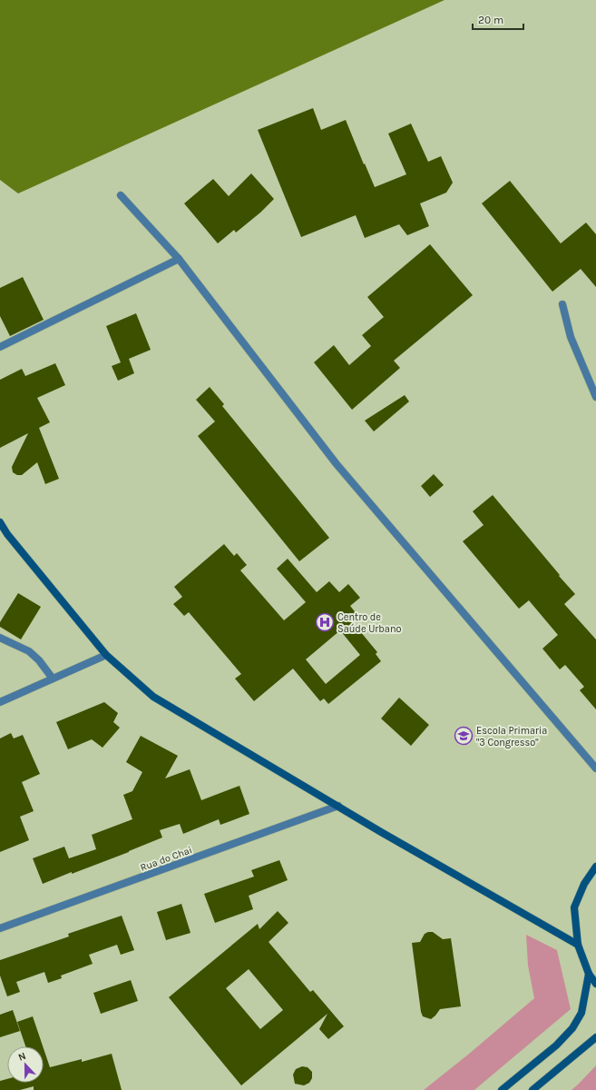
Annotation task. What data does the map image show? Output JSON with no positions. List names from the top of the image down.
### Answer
{
  "streets": {
    "street": ["Rua do Chai"]
  },
  "places": {
    "hospital": ["Centro de Saúde Urbano"],
    "school or university": ["Escola Primaria \"3 Congresso\""]
  },
  "scale_bar": "20 m",
  "north": "top"
}
